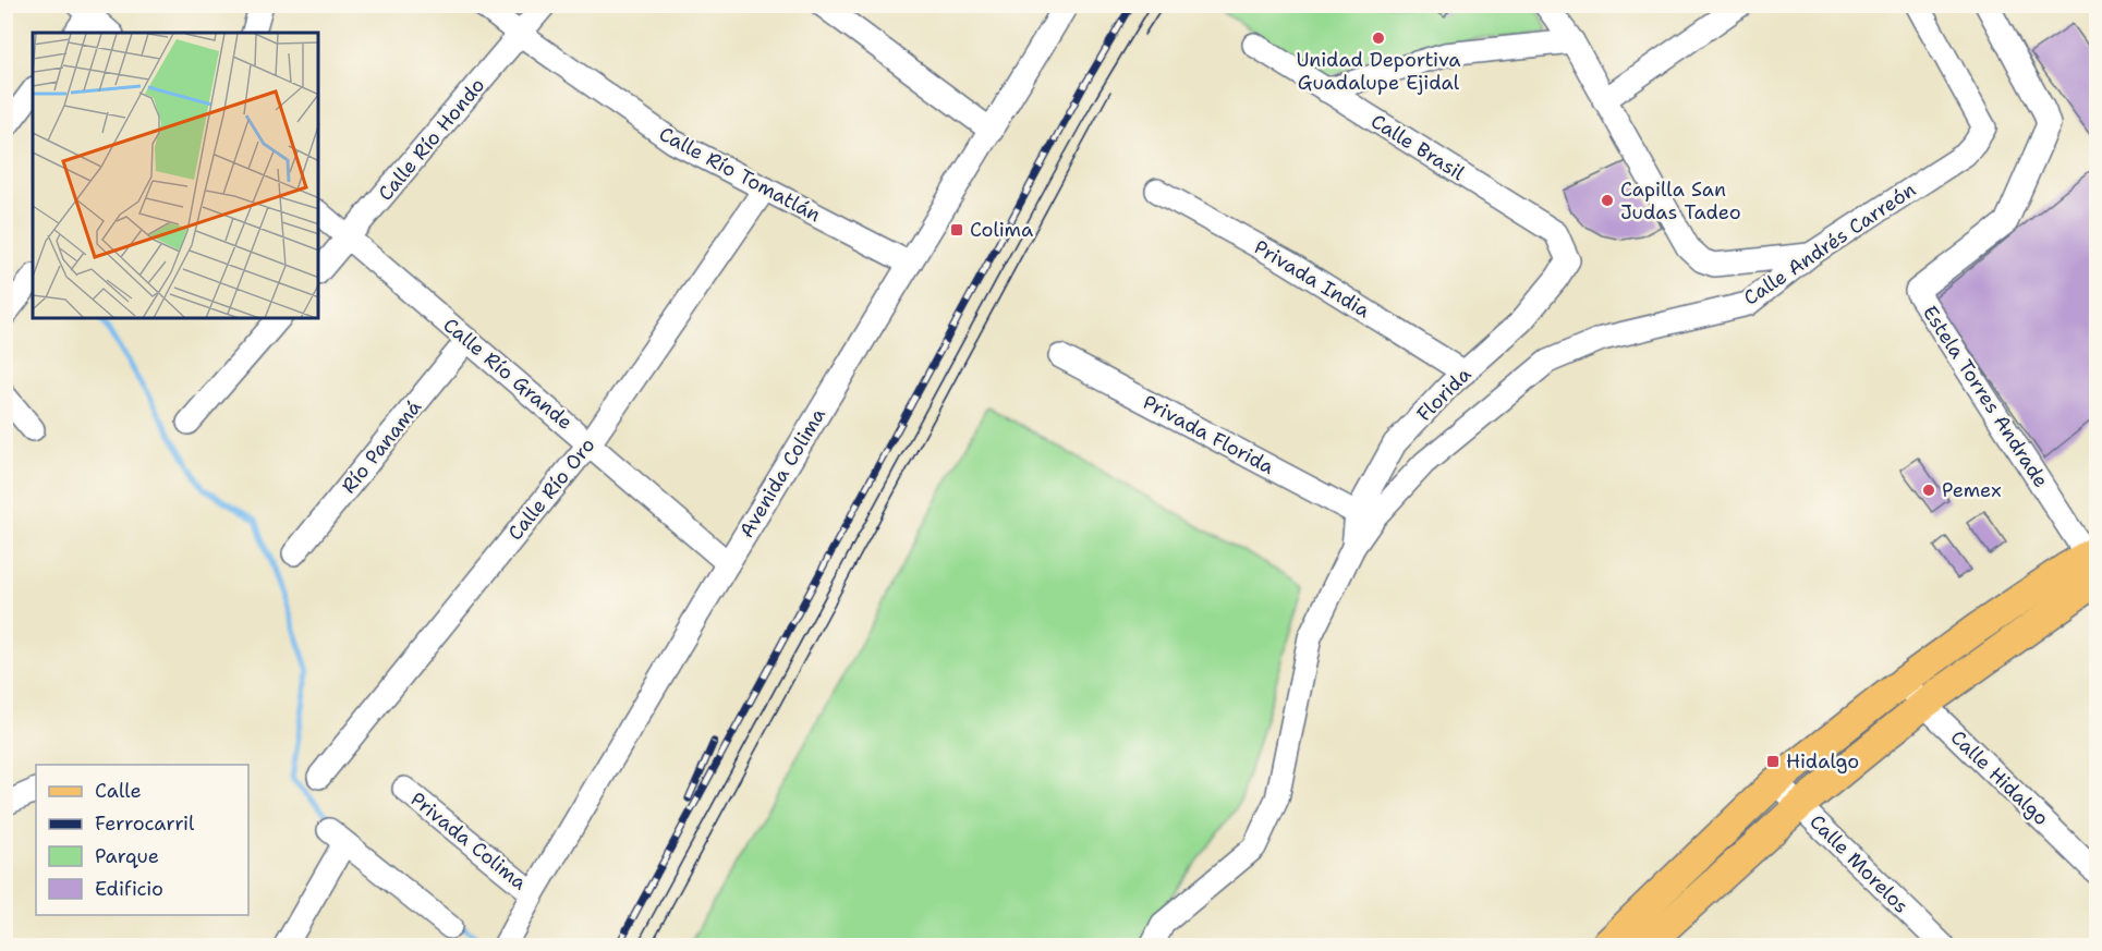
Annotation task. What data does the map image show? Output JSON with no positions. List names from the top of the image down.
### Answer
{
  "streets": {
    "street": [
      "Calle Río Hondo",
      "Calle Brasil",
      "Calle Río Tomatlán",
      "Calle Andrés Carreón",
      "Privada India",
      "Calle Río Grande",
      "Florida",
      "Estela Torres Andrade",
      "Privada Florida",
      "Río Panamá",
      "Avenida Colima",
      "Calle Río Oro",
      "Calle Hidalgo",
      "Privada Colima",
      "Calle Morelos"
    ]
  },
  "crossings": [
    ["Calle Río Hondo", "Calle Río Tomatlán"],
    ["Calle Río Hondo", "Calle Río Grande"],
    ["Calle Brasil", "Florida"],
    ["Calle Río Tomatlán", "Avenida Colima"],
    ["Calle Río Tomatlán", "Calle Río Oro"],
    ["Calle Andrés Carreón", "Florida"],
    ["Privada India", "Florida"],
    ["Calle Río Grande", "Río Panamá"],
    ["Calle Río Grande", "Avenida Colima"],
    ["Calle Río Grande", "Calle Río Oro"],
    ["Florida", "Privada Florida"],
    ["Avenida Colima", "Privada Colima"]
  ],
  "places": {
    "other": ["Unidad Deportiva Guadalupe Ejidal", "Capilla San Judas Tadeo", "Pemex"],
    "transit": ["Colima", "Hidalgo"]
  },
  "legend": [
    "Calle",
    "Ferrocarril",
    "Parque",
    "Edificio"
  ]
}
